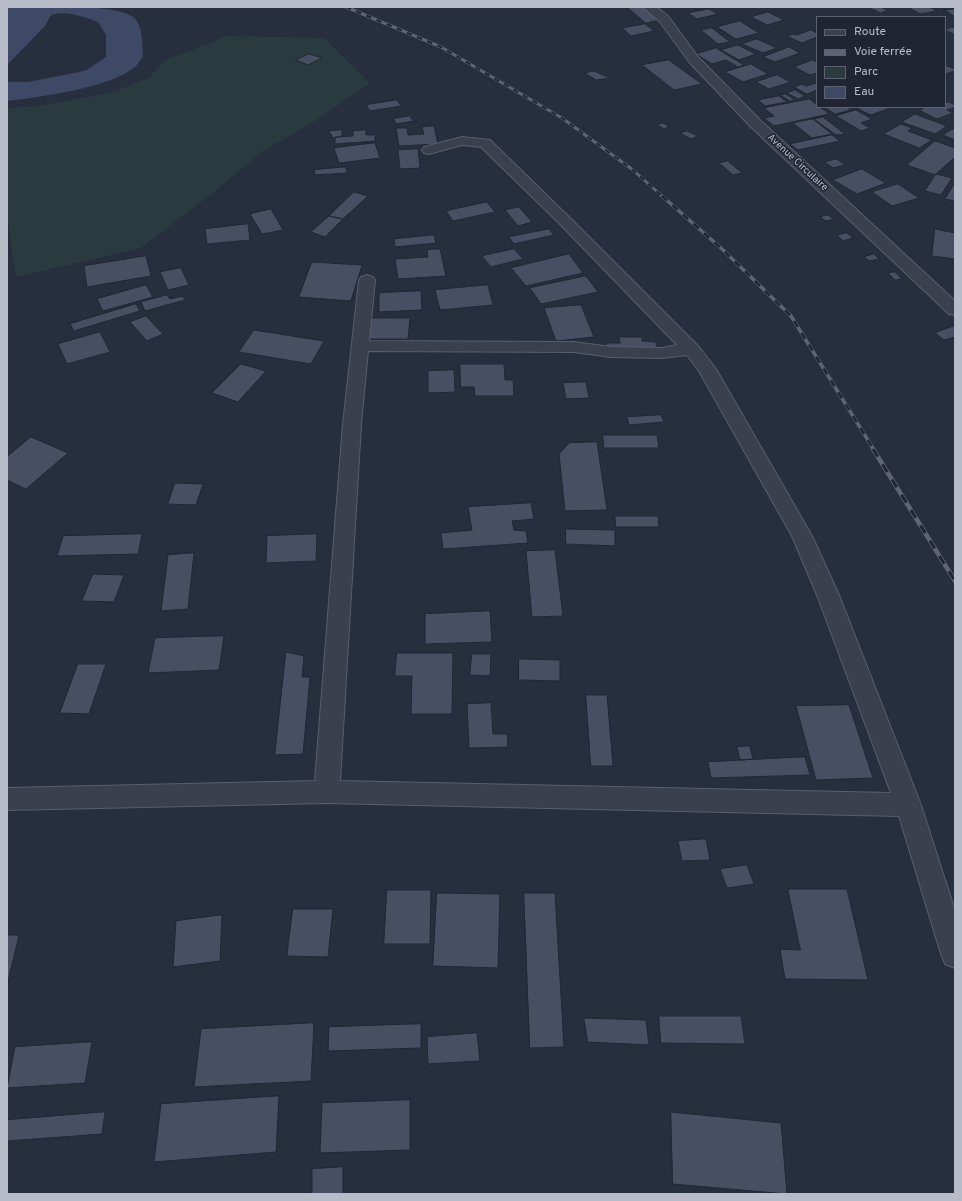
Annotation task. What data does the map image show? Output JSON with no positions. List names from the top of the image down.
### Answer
{
  "streets": {
    "street": ["Avenue Circulaire"]
  },
  "legend": [
    "Route",
    "Voie ferrée",
    "Parc",
    "Eau"
  ]
}
